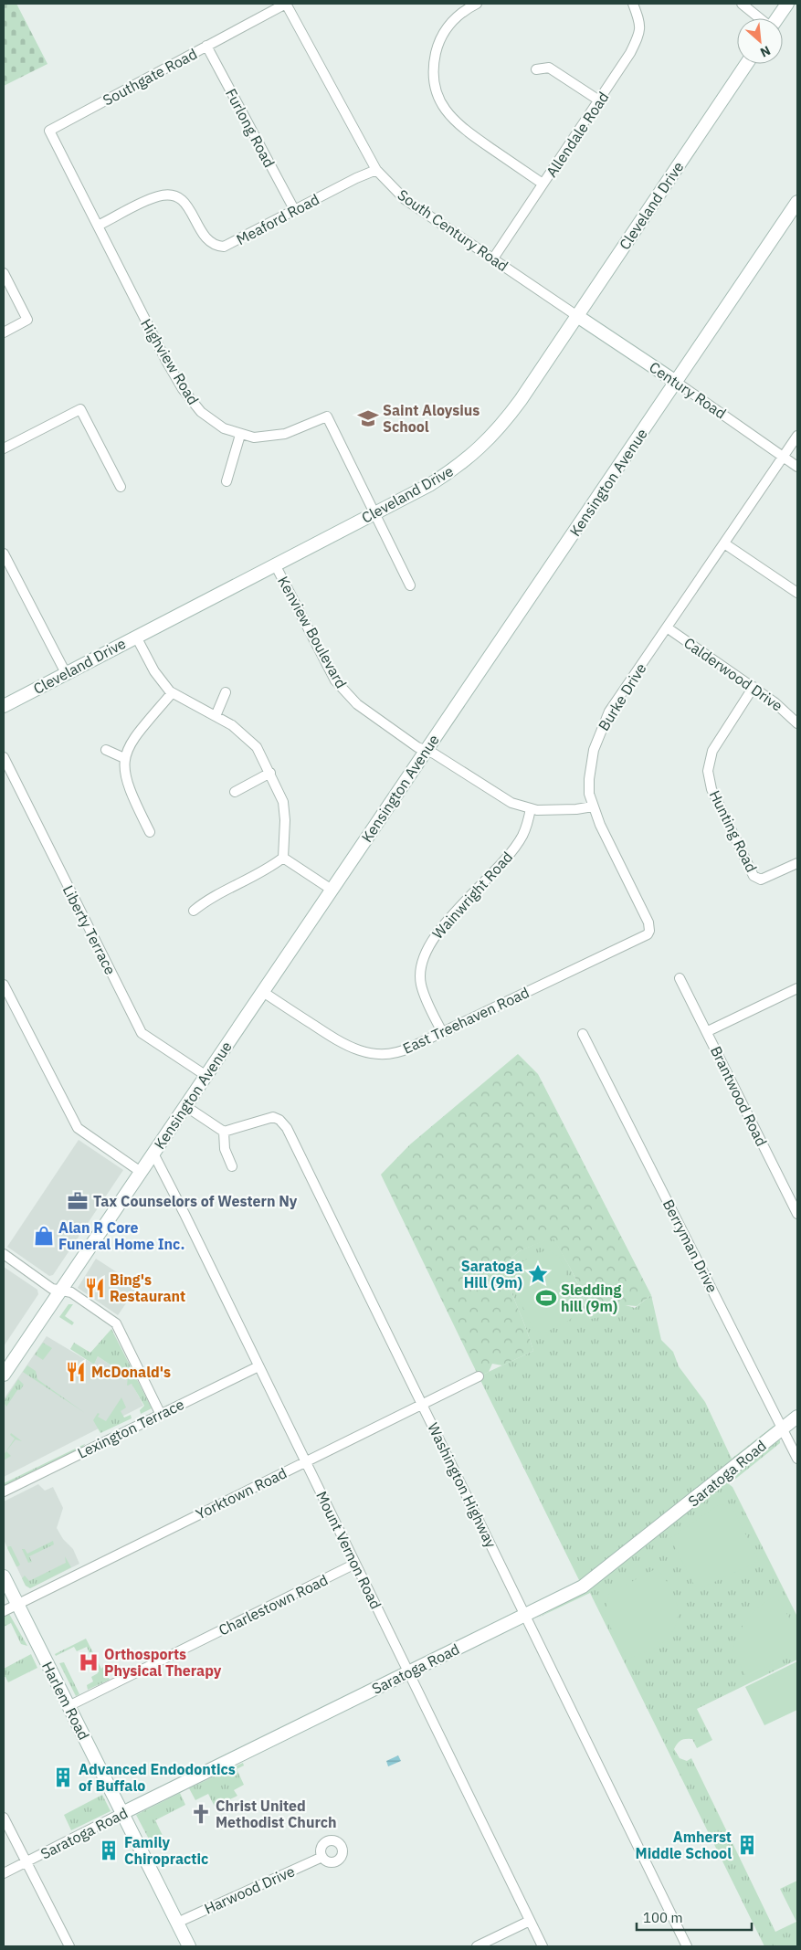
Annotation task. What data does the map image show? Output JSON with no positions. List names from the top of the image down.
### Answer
{
  "streets": {
    "street": [
      "Southgate Road",
      "Furlong Road",
      "Allendale Road",
      "Cleveland Drive",
      "Meaford Road",
      "South Century Road",
      "Highview Road",
      "Century Road",
      "Kensington Avenue",
      "Kenview Boulevard",
      "Calderwood Drive",
      "Burke Drive",
      "Hunting Road",
      "Wainwright Road",
      "Liberty Terrace",
      "East Treehaven Road",
      "Brantwood Road",
      "Berryman Drive",
      "Lexington Terrace",
      "Saratoga Road",
      "Washington Highway",
      "Yorktown Road",
      "Mount Vernon Road",
      "Charlestown Road",
      "Harlem Road",
      "Harwood Drive"
    ]
  },
  "crossings": [
    ["Southgate Road", "Furlong Road"],
    ["Southgate Road", "South Century Road"],
    ["Southgate Road", "Highview Road"],
    ["Furlong Road", "Meaford Road"],
    ["Allendale Road", "South Century Road"],
    ["Cleveland Drive", "South Century Road"],
    ["Cleveland Drive", "Highview Road"],
    ["Cleveland Drive", "Century Road"],
    ["Cleveland Drive", "Kenview Boulevard"],
    ["Meaford Road", "South Century Road"],
    ["Meaford Road", "Highview Road"],
    ["South Century Road", "Century Road"],
    ["Century Road", "Kensington Avenue"],
    ["Century Road", "Burke Drive"],
    ["Kensington Avenue", "Kenview Boulevard"],
    ["Kensington Avenue", "Liberty Terrace"],
    ["Kensington Avenue", "East Treehaven Road"],
    ["Kensington Avenue", "Mount Vernon Road"],
    ["Kenview Boulevard", "Burke Drive"],
    ["Kenview Boulevard", "Wainwright Road"],
    ["Calderwood Drive", "Burke Drive"],
    ["Calderwood Drive", "Hunting Road"],
    ["Burke Drive", "East Treehaven Road"],
    ["Wainwright Road", "East Treehaven Road"],
    ["Berryman Drive", "Saratoga Road"],
    ["Lexington Terrace", "Mount Vernon Road"],
    ["Saratoga Road", "Washington Highway"],
    ["Saratoga Road", "Mount Vernon Road"],
    ["Saratoga Road", "Harlem Road"],
    ["Washington Highway", "Yorktown Road"],
    ["Yorktown Road", "Mount Vernon Road"],
    ["Yorktown Road", "Harlem Road"],
    ["Mount Vernon Road", "Charlestown Road"],
    ["Charlestown Road", "Harlem Road"],
    ["Harlem Road", "Harwood Drive"]
  ],
  "places": {
    "school or university": ["Saint Aloysius School"],
    "office": ["Tax Counselors of Western Ny"],
    "shop": ["Alan R Core Funeral Home Inc."],
    "place": ["Saratoga Hill (9m)"],
    "restaurant": ["Bing's Restaurant", "McDonald's"],
    "sports": ["Sledding hill (9m)"],
    "hospital": ["Orthosports Physical Therapy"],
    "building": ["Advanced Endodontics of Buffalo", "Amherst Middle School", "Family Chiropractic"],
    "church": ["Christ United Methodist Church"]
  },
  "scale_bar": "100 m",
  "north": "bottom right"
}
